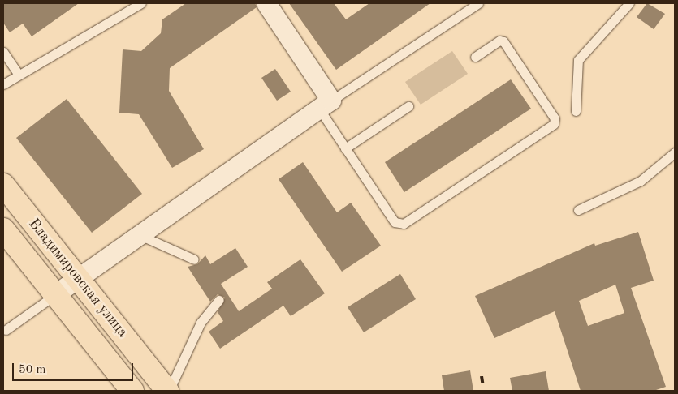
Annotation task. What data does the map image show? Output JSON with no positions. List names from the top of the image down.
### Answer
{
  "streets": {
    "main road": ["Владимировская улица"]
  },
  "scale_bar": "50 m"
}
